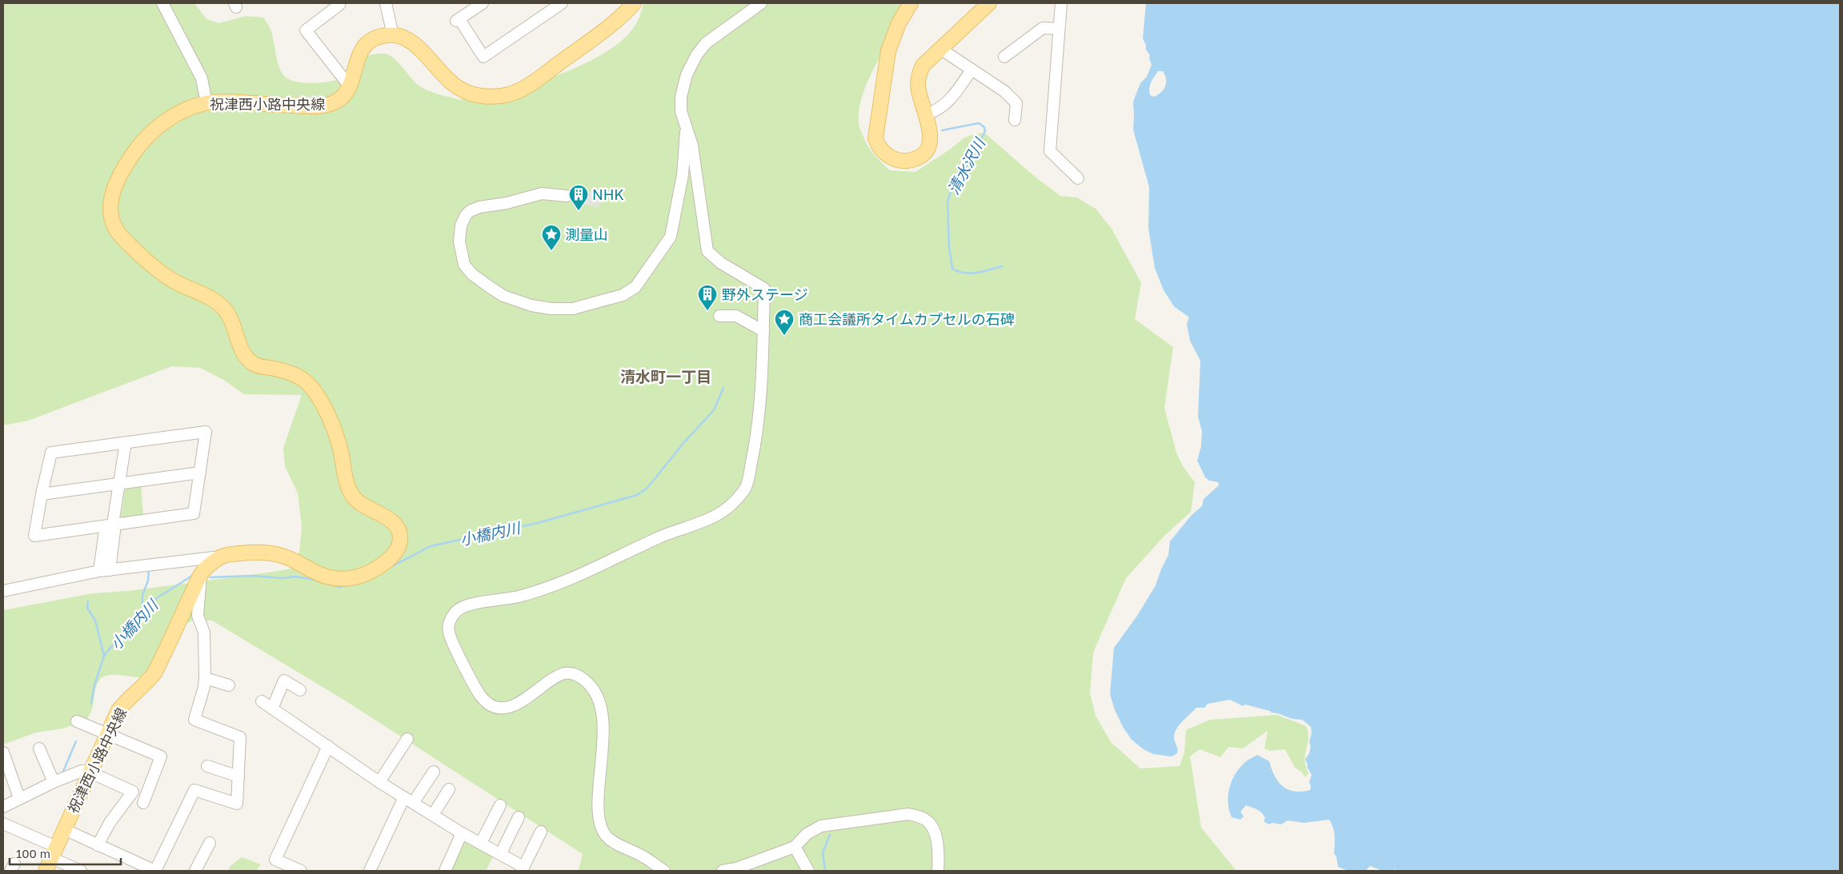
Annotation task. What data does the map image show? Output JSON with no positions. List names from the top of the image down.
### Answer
{
  "streets": {
    "main road": ["祝津西小路中央線"]
  },
  "districts": ["清水町一丁目"],
  "water": ["清水沢川", "小橋内川"],
  "places": {
    "building": ["NHK", "野外ステージ"],
    "place": ["測量山", "商工会議所タイムカプセルの石碑"]
  },
  "scale_bar": "100 m"
}
